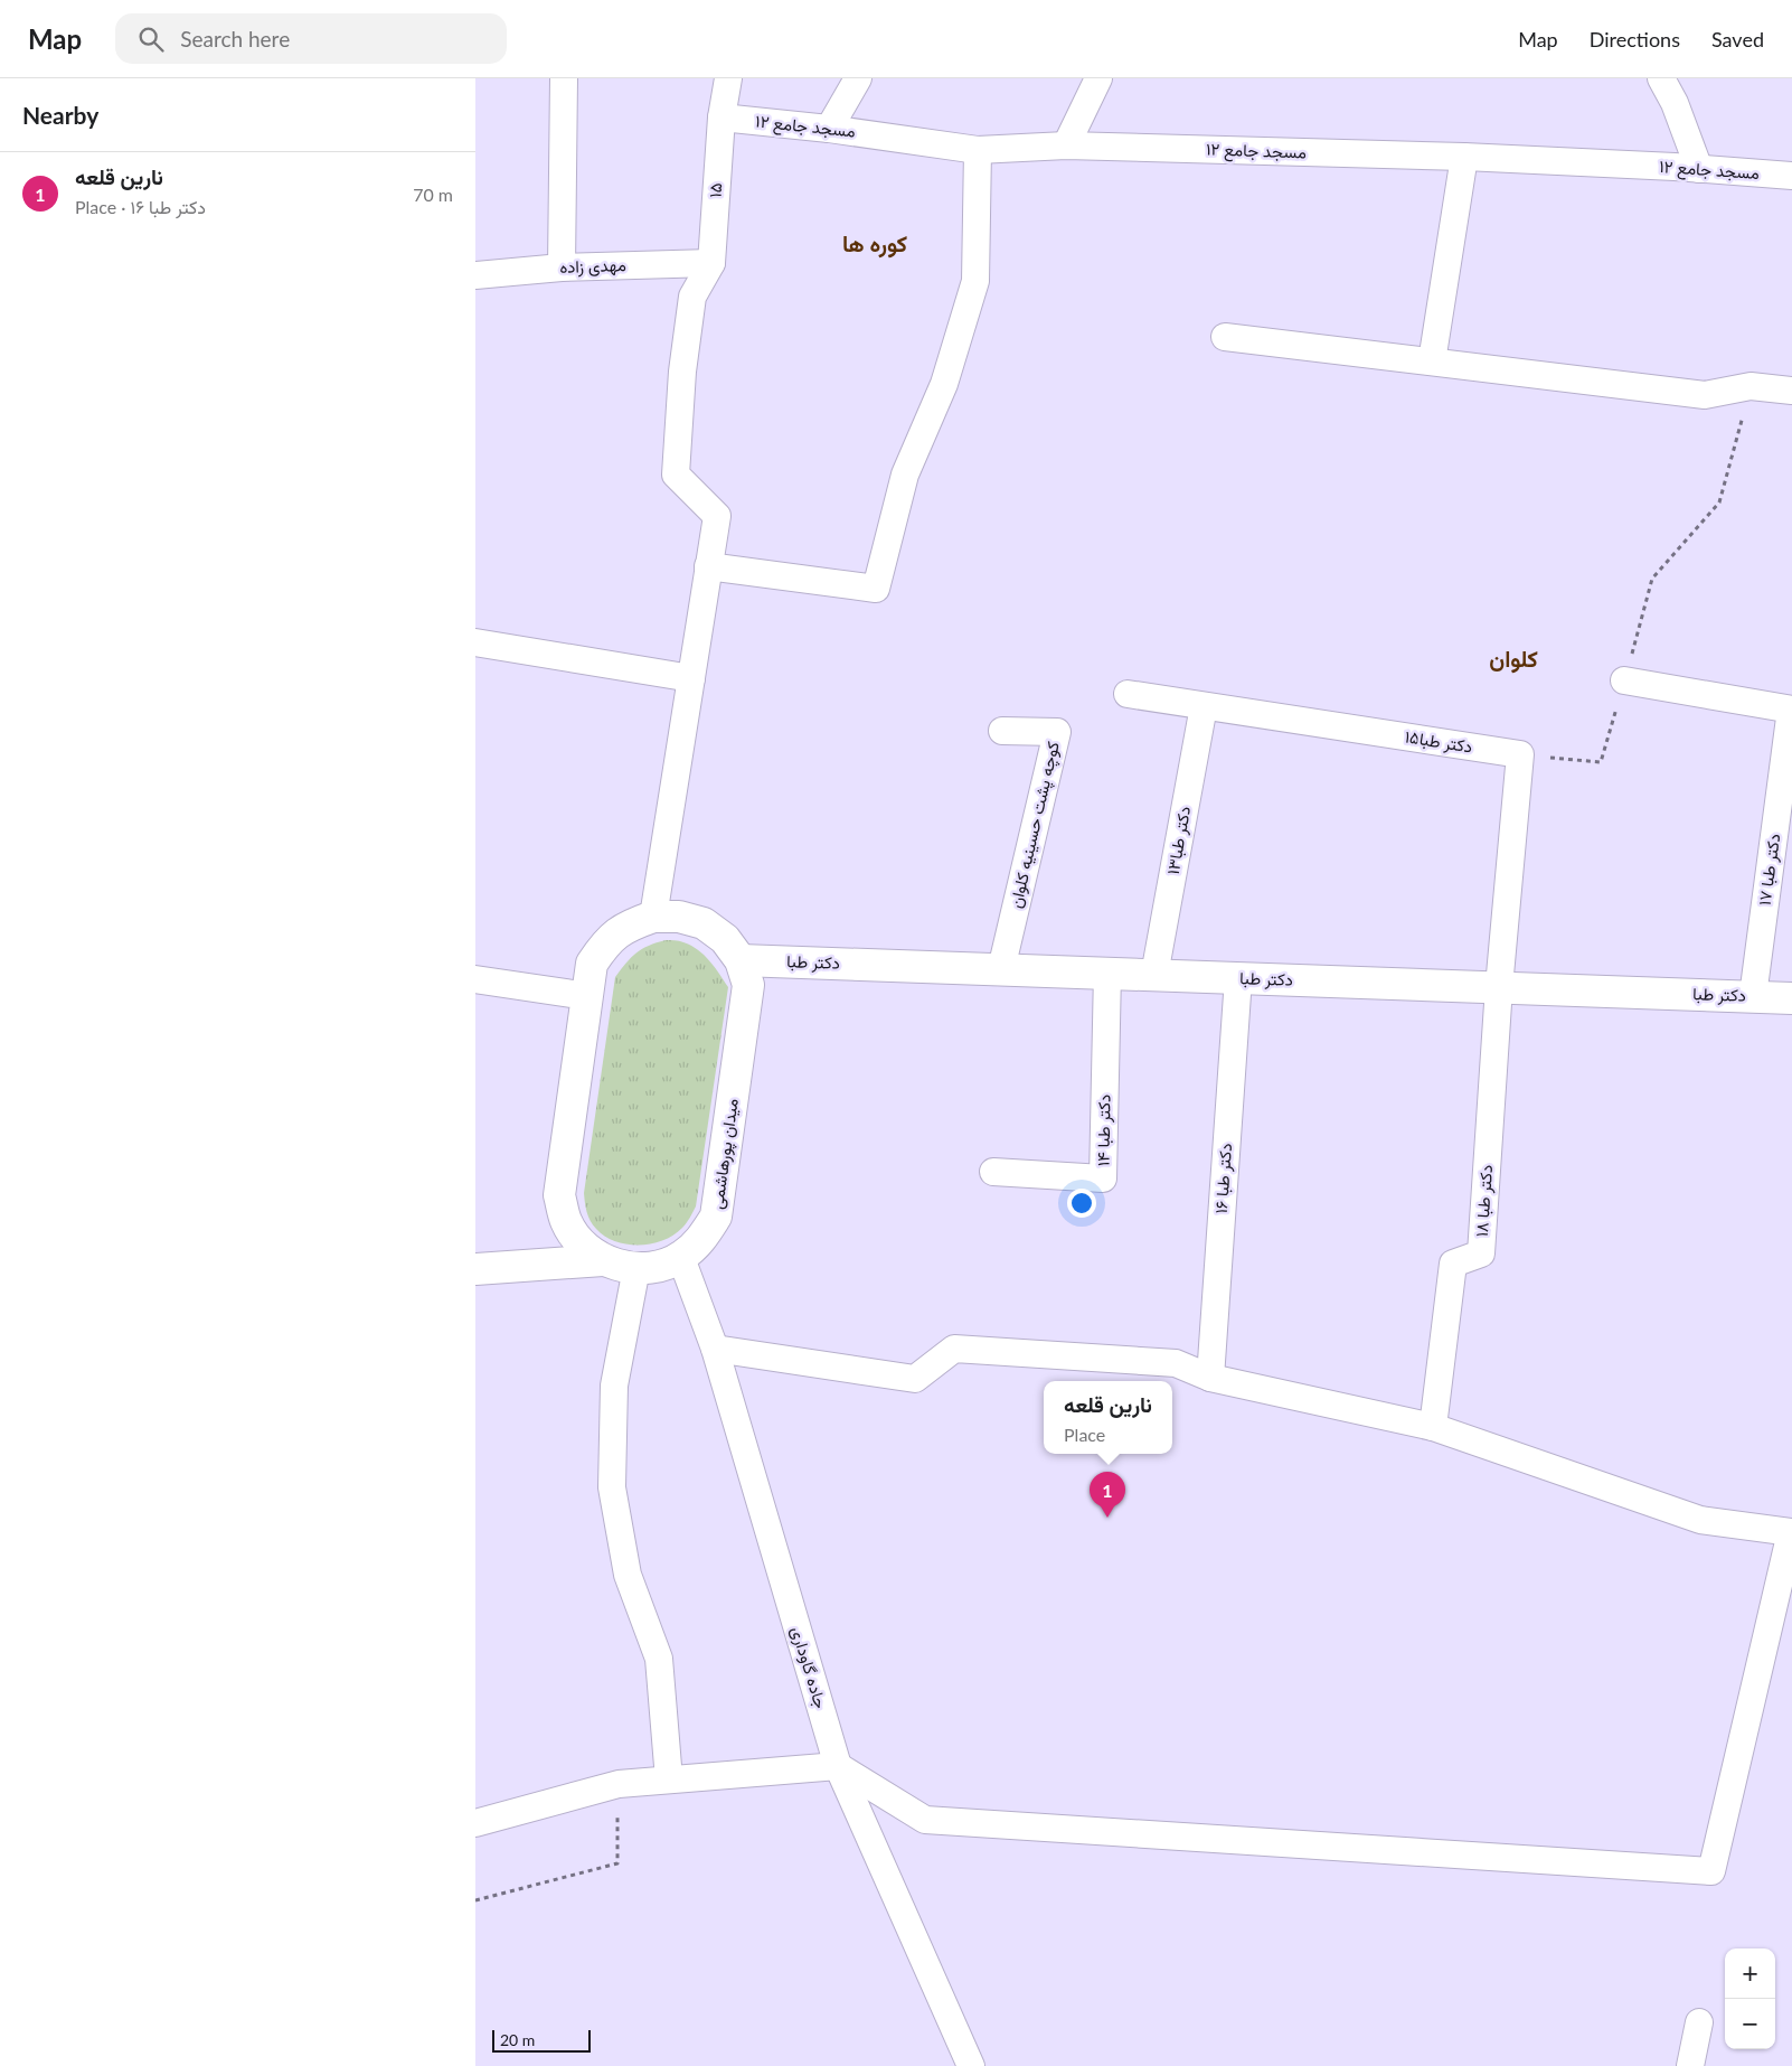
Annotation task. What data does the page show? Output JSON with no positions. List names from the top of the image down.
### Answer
{
  "streets": {
    "street": [
      "مسجد جامع ۱۲",
      "۱۵",
      "مهدی زاده",
      "دکتر طبا۱۵",
      "کوچه پشت حسینیه کلوان",
      "دکتر طبا۱۳",
      "دکتر طبا ۱۷",
      "دکتر طبا",
      "دکتر طبا ۱۴",
      "میدان پورهاشمی",
      "دکتر طبا ۱۶",
      "دکتر طبا ۱۸",
      "جاده گاوداری"
    ]
  },
  "crossings": [
    ["مسجد جامع ۱۲", "۱۵"],
    ["۱۵", "مهدی زاده"],
    ["دکتر طبا۱۵", "دکتر طبا۱۳"],
    ["کوچه پشت حسینیه کلوان", "دکتر طبا"],
    ["دکتر طبا۱۳", "دکتر طبا"],
    ["دکتر طبا ۱۷", "دکتر طبا"],
    ["دکتر طبا", "دکتر طبا ۱۴"],
    ["دکتر طبا", "میدان پورهاشمی"],
    ["دکتر طبا", "دکتر طبا ۱۶"],
    ["دکتر طبا", "دکتر طبا ۱۸"],
    ["میدان پورهاشمی", "جاده گاوداری"]
  ],
  "districts": ["کوره ها", "کلوان"],
  "scale_bar": "20 m",
  "page": {
    "header": "Map",
    "search": "Search here",
    "nav": ["Map", "Directions", "Saved"],
    "heading": "Nearby",
    "list": [
      {
        "mark": "1",
        "name": "نارین قلعه",
        "note": "Place · دکتر طبا ۱۶",
        "value": "70 m"
      }
    ],
    "popup": ["نارین قلعه", "Place"],
    "pins": "1",
    "map_buttons": ["+", "−"],
    "scale": "20 m"
  }
}
